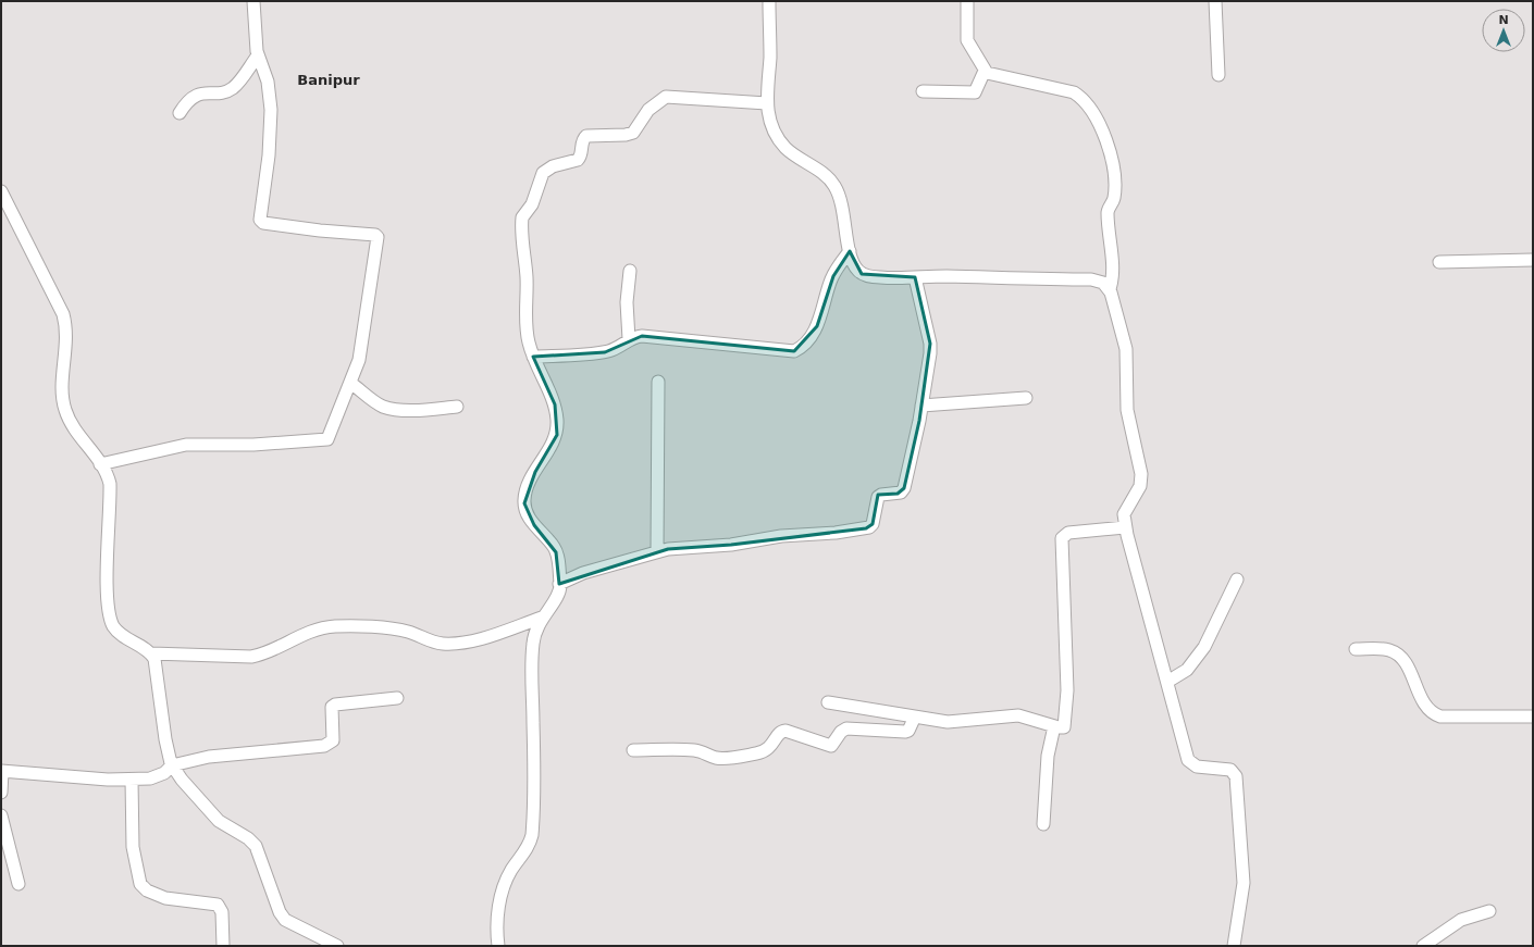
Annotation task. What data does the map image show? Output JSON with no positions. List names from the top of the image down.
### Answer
{
  "districts": ["Banipur"],
  "north": "top"
}
